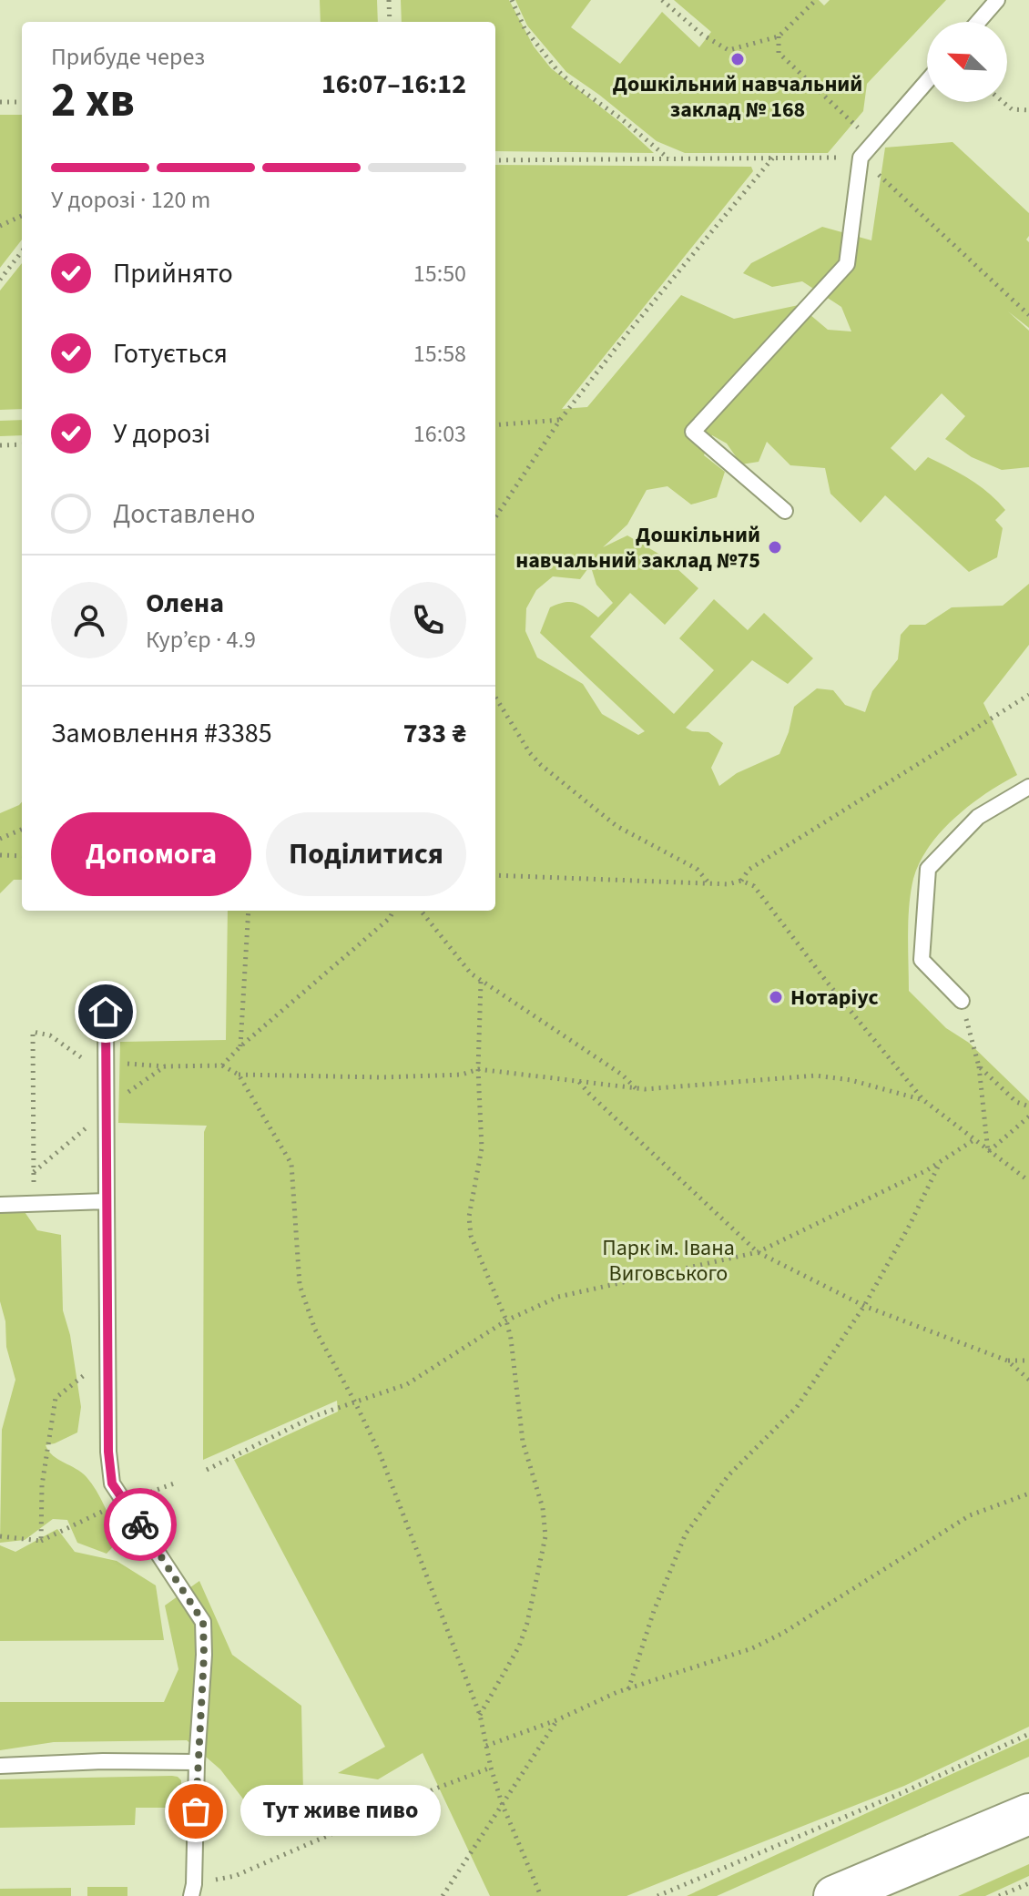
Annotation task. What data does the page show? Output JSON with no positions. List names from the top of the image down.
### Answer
{
  "parks": ["Парк ім. Івана Виговського"],
  "places": [
    "Дошкільний навчальний заклад № 168",
    "Дошкільний навчальний заклад №75",
    "Нотаріус",
    "Тут живе пиво"
  ],
  "north": "top left",
  "page": {
    "heading": ["2 хв", "Прибуде через", "16:07–16:12"],
    "panel": [
      "Олена",
      "Кур’єр · 4.9",
      "Замовлення #3385",
      "733 ₴"
    ],
    "bar": "У дорозі · 120 m",
    "list": [
      ["Прийнято", "15:50"],
      ["Готується", "15:58"],
      ["У дорозі", "16:03"],
      "Доставлено"
    ],
    "buttons": ["Допомога", "Поділитися"],
    "bubble": "Тут живе пиво"
  }
}
